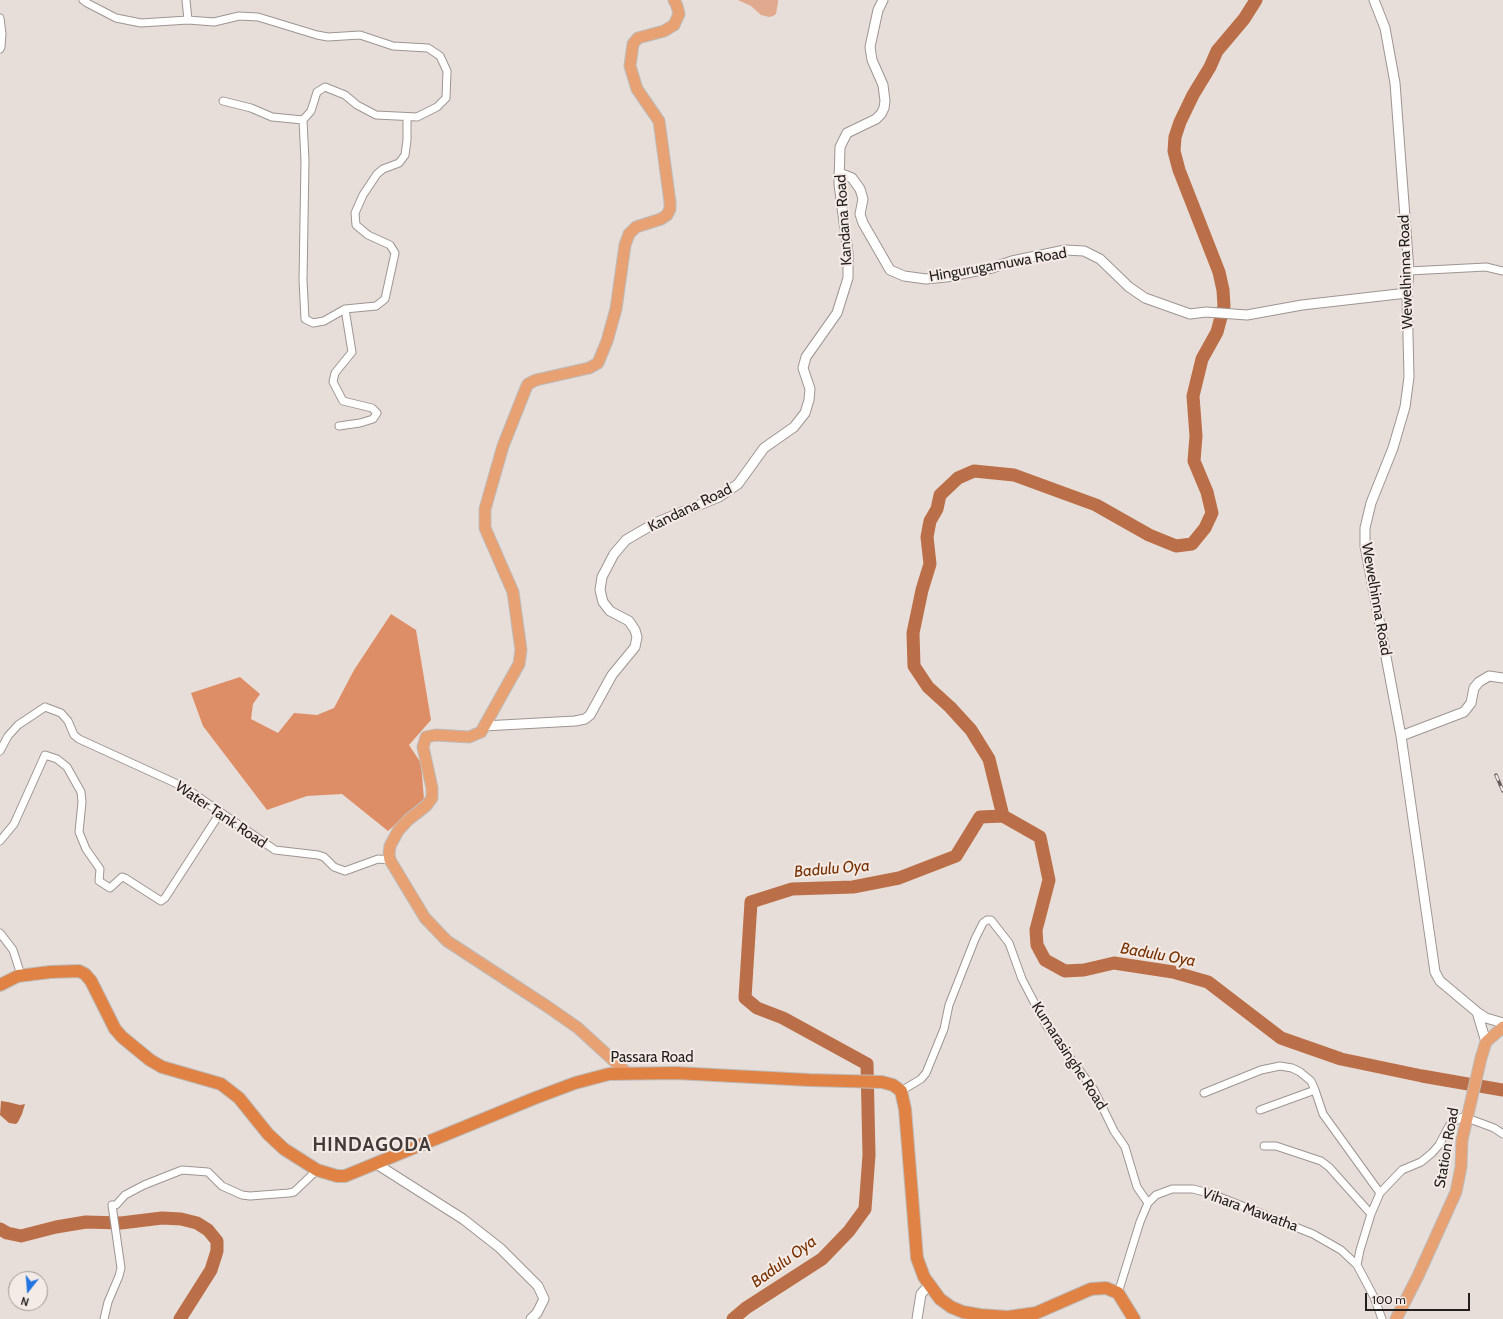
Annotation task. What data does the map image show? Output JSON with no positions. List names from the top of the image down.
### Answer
{
  "streets": {
    "highway": ["Passara Road"],
    "main road": ["Station Road"],
    "street": [
      "Kandana Road",
      "Hingurugamuwa Road",
      "Wewelhinna Road",
      "Water Tank Road",
      "Kumarasinghe Road",
      "Vihara Mawatha"
    ]
  },
  "crossings": [
    ["Kandana Road", "Hingurugamuwa Road"],
    ["Hingurugamuwa Road", "Wewelhinna Road"],
    ["Kumarasinghe Road", "Passara Road"],
    ["Kumarasinghe Road", "Vihara Mawatha"]
  ],
  "districts": ["HINDAGODA"],
  "water": ["Badulu Oya"],
  "scale_bar": "100 m",
  "north": "bottom"
}
